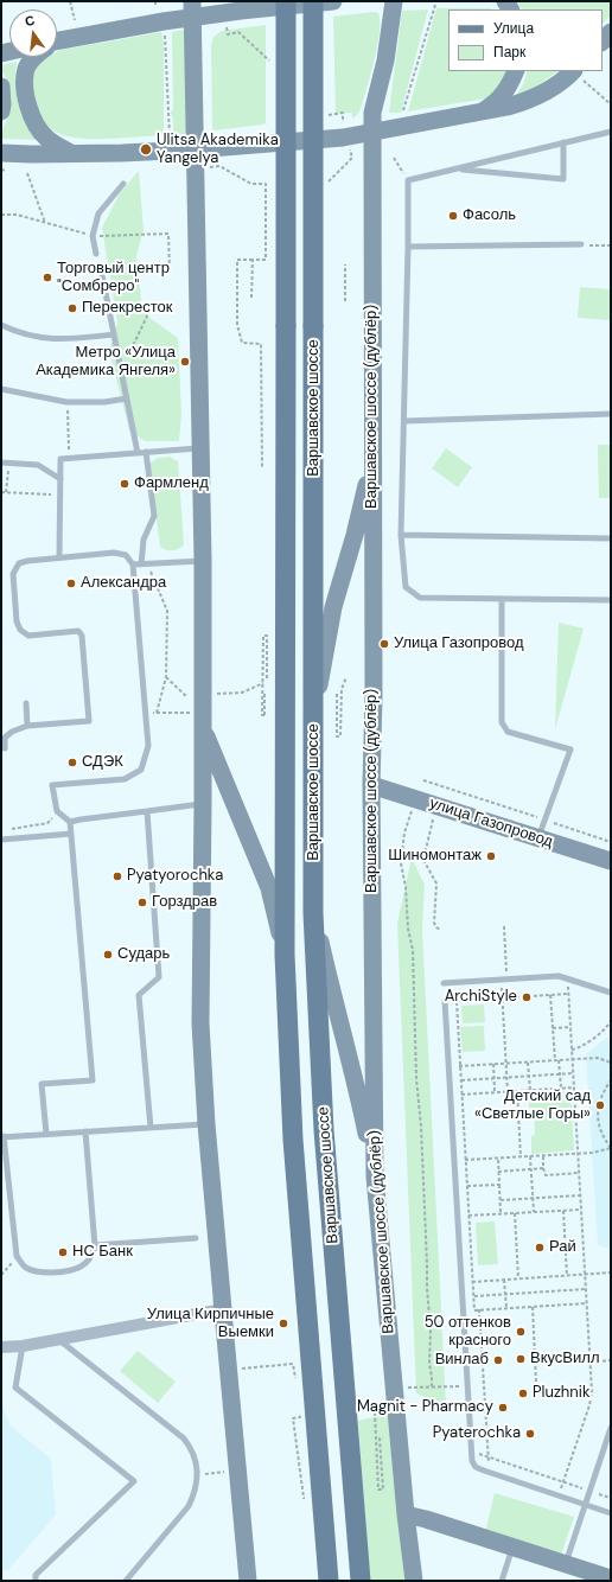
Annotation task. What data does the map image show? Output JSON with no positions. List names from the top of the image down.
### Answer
{
  "streets": {
    "main road": ["Варшавское шоссе (дублёр)", "Варшавское шоссе", "улица Газопровод"]
  },
  "crossings": [
    ["Варшавское шоссе (дублёр)", "улица Газопровод"]
  ],
  "places": [
    "Ulitsa Akademika Yangelya",
    "Фасоль",
    "Торговый центр \"Сомбреро\"",
    "Перекресток",
    "Метро «Улица Академика Янгеля»",
    "Фармленд",
    "Александра",
    "Улица Газопровод",
    "СДЭК",
    "Шиномонтаж",
    "Pyatyorochka",
    "Горздрав",
    "Сударь",
    "ArchiStyle",
    "Детский сад «Светлые Горы»",
    "Рай",
    "НС Банк",
    "Улица Кирпичные Выемки",
    "50 оттенков красного",
    "ВкусВилл",
    "Винлаб",
    "Pluzhnik",
    "Magnit - Pharmacy",
    "Pyaterochka"
  ],
  "legend": ["Улица", "Парк"],
  "north": "top"
}
